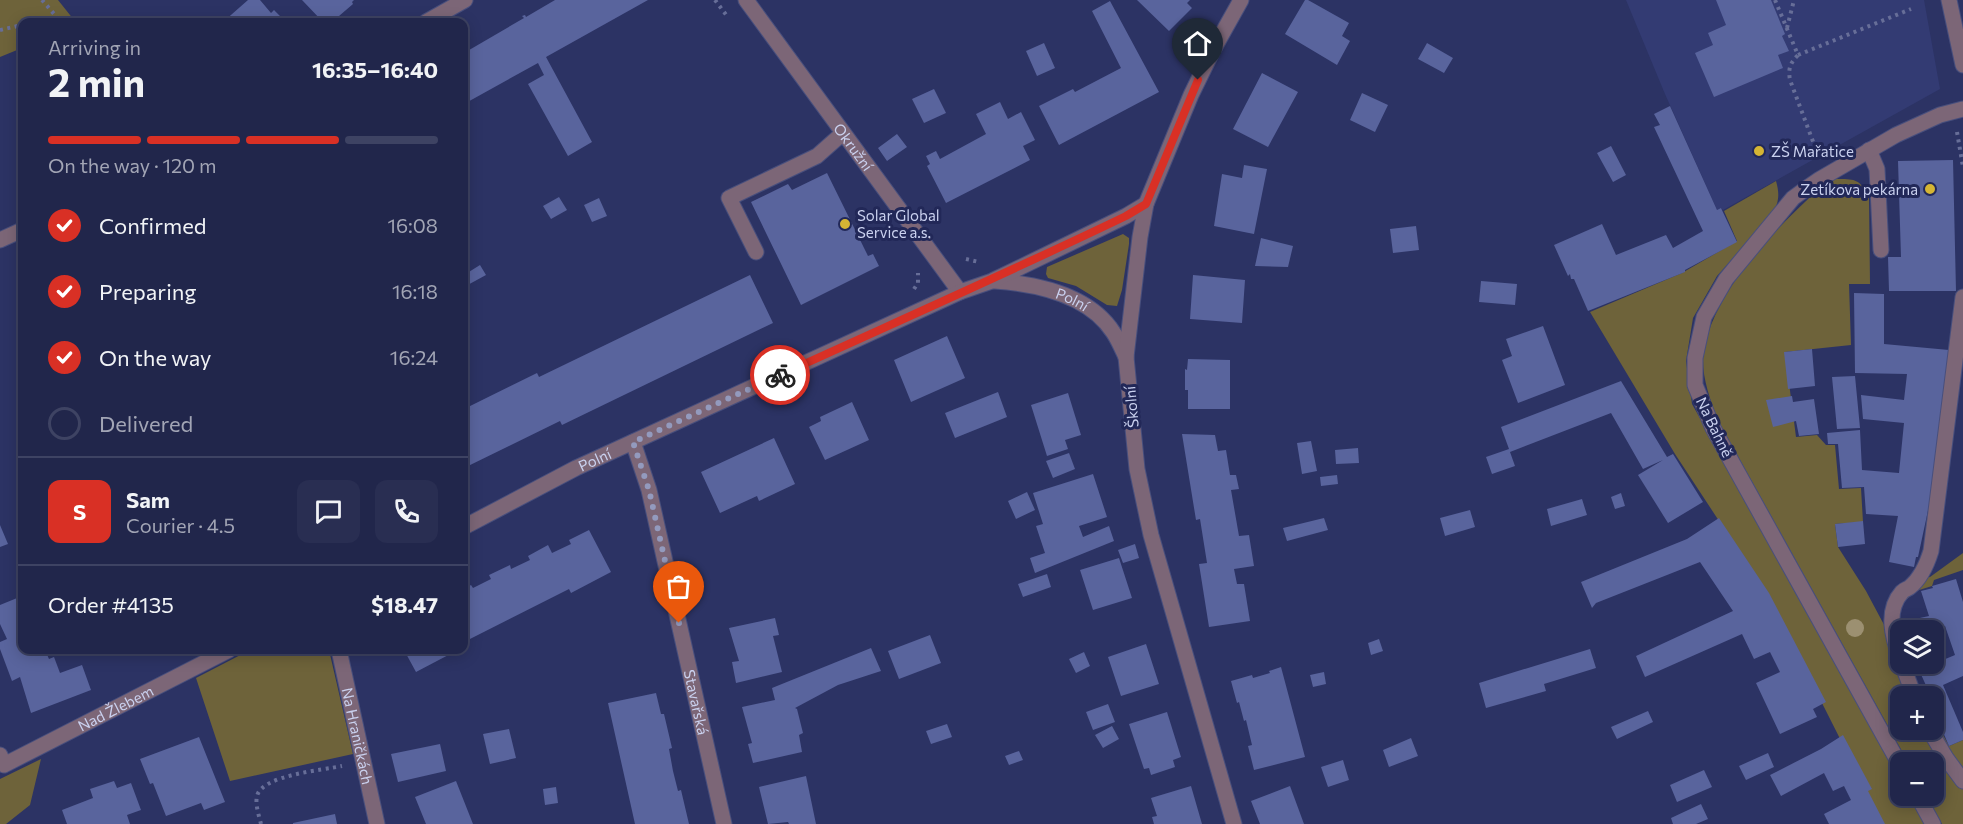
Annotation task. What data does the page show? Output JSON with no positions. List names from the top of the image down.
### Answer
{
  "streets": {
    "street": [
      "Okružní",
      "Polní",
      "Školní",
      "Na Bahně",
      "Stavařská",
      "Nad Žlebem",
      "Na Hraničkách"
    ]
  },
  "crossings": [
    ["Okružní", "Polní"],
    ["Polní", "Školní"],
    ["Polní", "Stavařská"]
  ],
  "places": ["ZŠ Mařatice", "Zetíkova pekárna", "Solar Global Service a.s."],
  "page": {
    "heading": ["2 min", "Arriving in", "16:35–16:40"],
    "panel": [
      "Sam",
      "Courier · 4.5",
      "Order #4135",
      "$18.47"
    ],
    "bar": "On the way · 120 m",
    "list": [
      ["Confirmed", "16:08"],
      ["Preparing", "16:18"],
      ["On the way", "16:24"],
      "Delivered"
    ],
    "round": "S",
    "map_buttons": ["+", "−"]
  }
}
